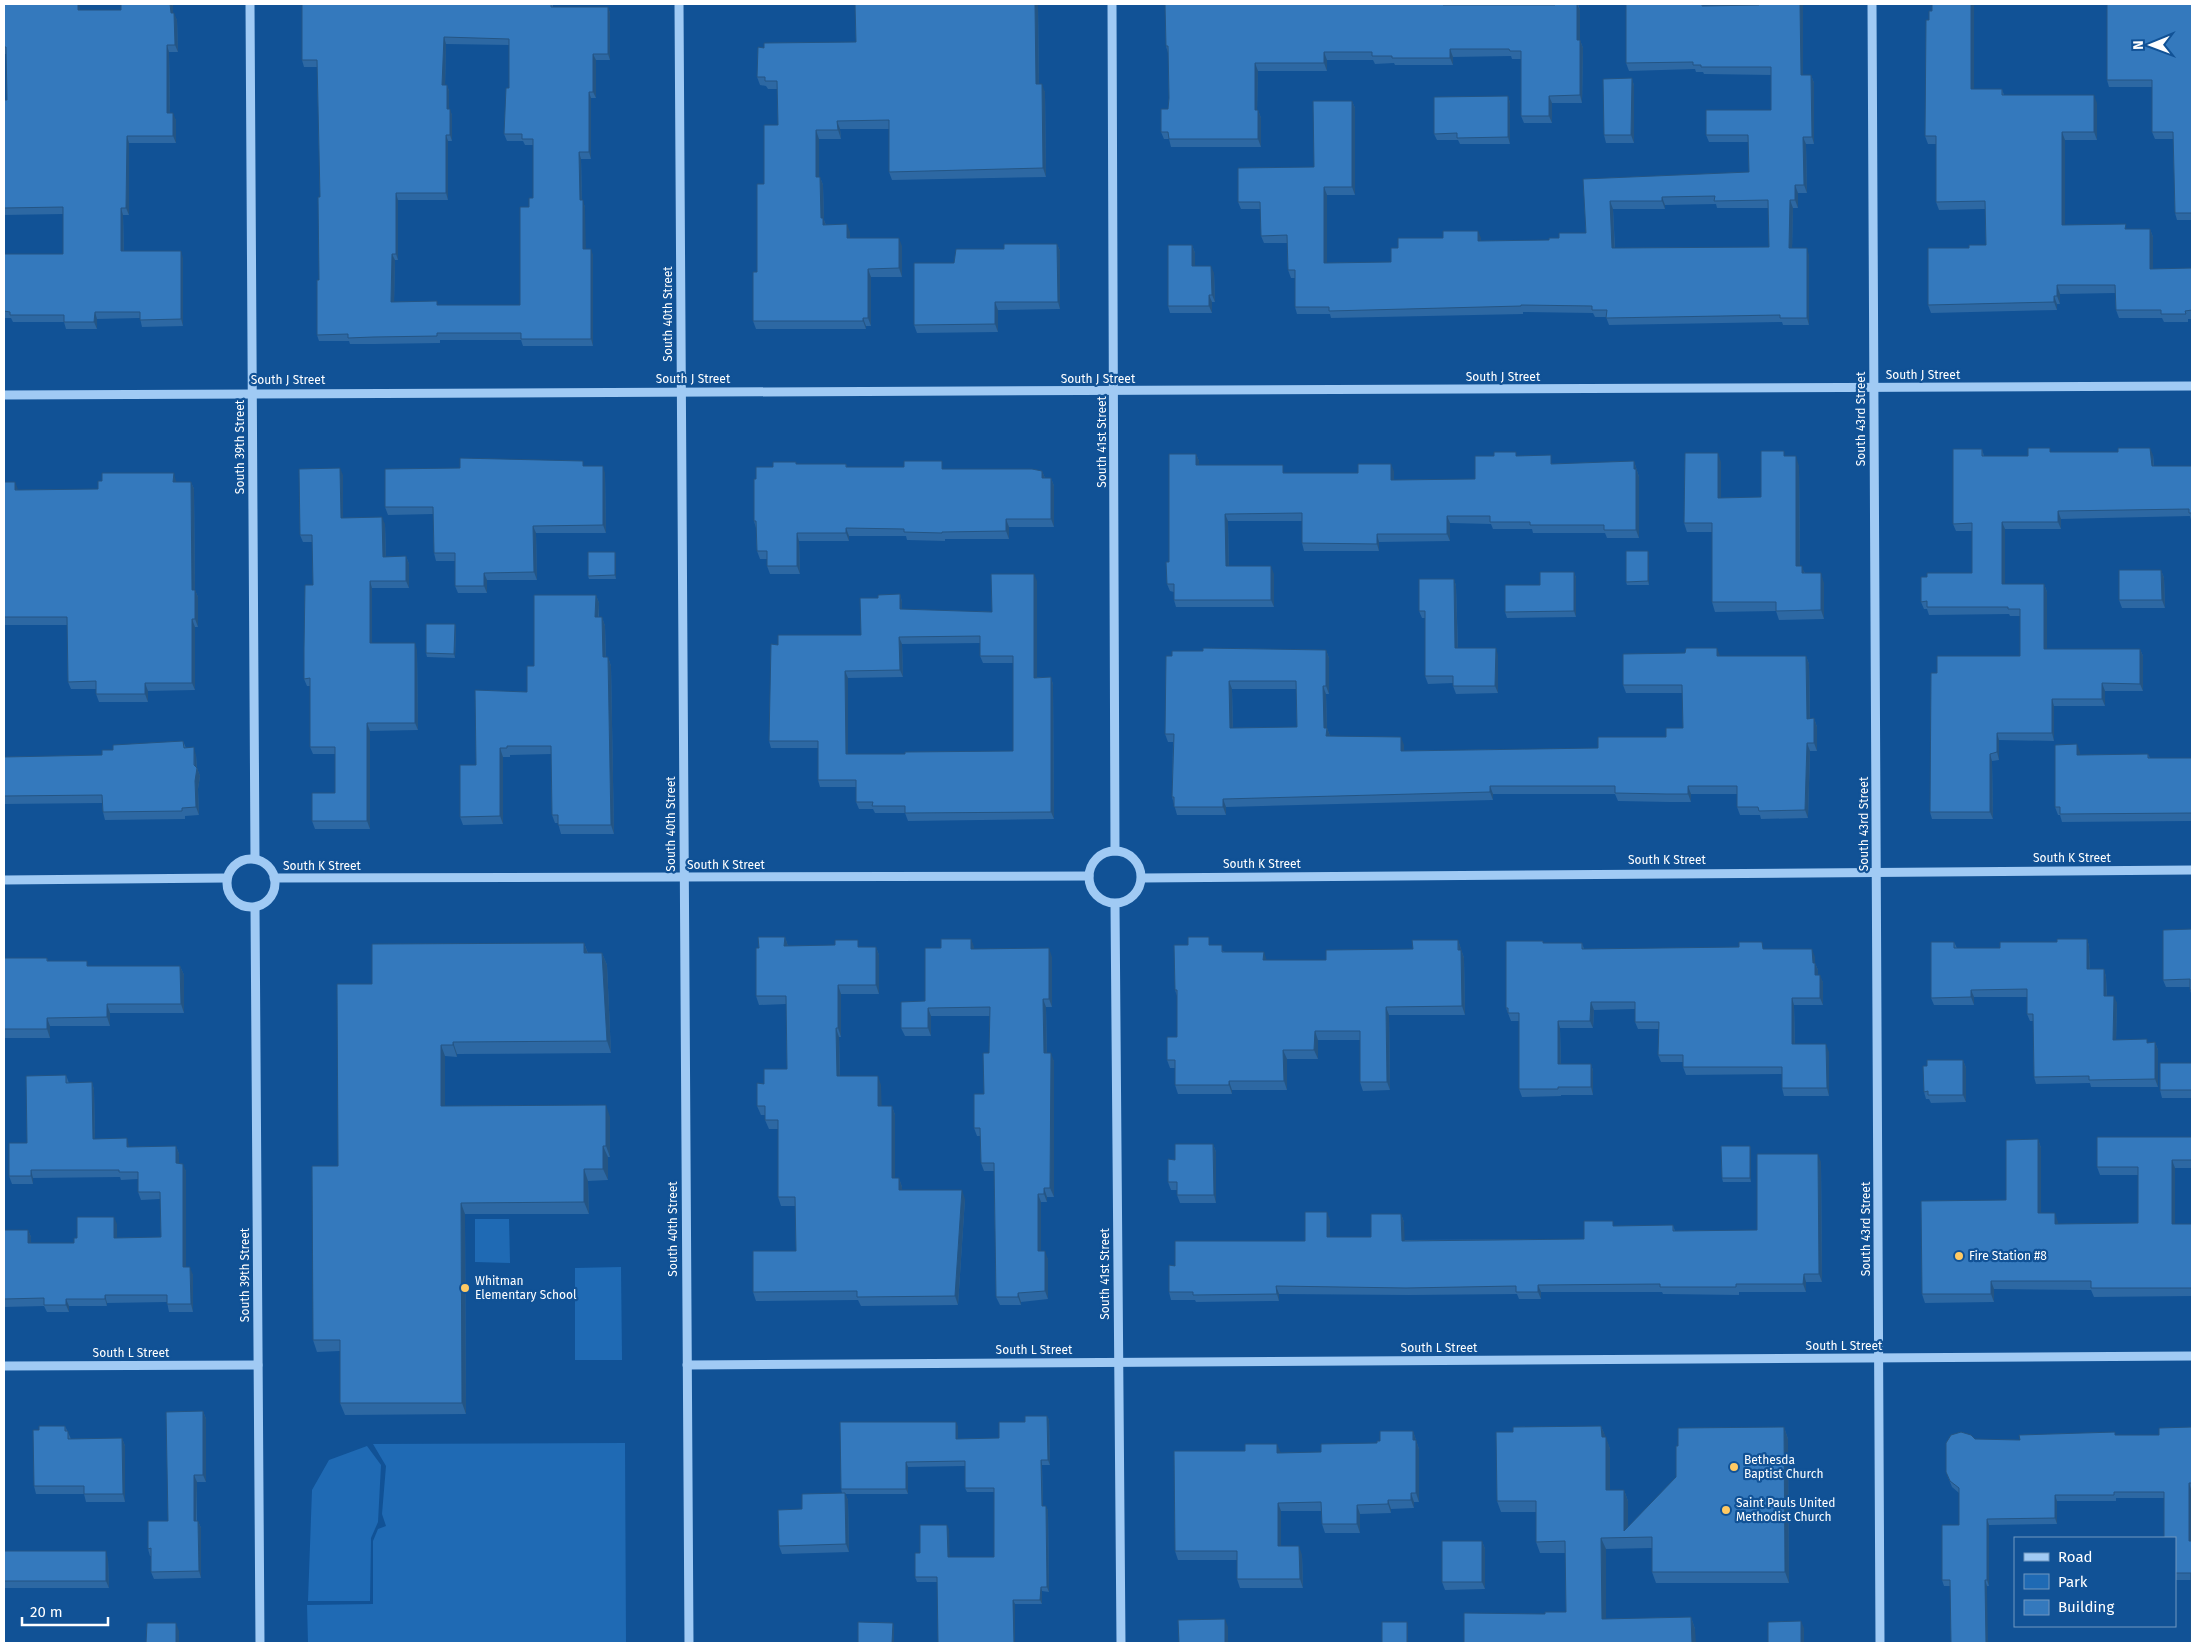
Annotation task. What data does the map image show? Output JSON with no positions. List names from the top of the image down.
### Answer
{
  "streets": {
    "street": [
      "South 40th Street",
      "South J Street",
      "South 43rd Street",
      "South 41st Street",
      "South 39th Street",
      "South K Street",
      "South L Street"
    ]
  },
  "crossings": [
    ["South 40th Street", "South J Street"],
    ["South 40th Street", "South K Street"],
    ["South 40th Street", "South L Street"],
    ["South J Street", "South 43rd Street"],
    ["South J Street", "South 41st Street"],
    ["South J Street", "South 39th Street"],
    ["South 43rd Street", "South K Street"],
    ["South 43rd Street", "South L Street"],
    ["South 41st Street", "South K Street"],
    ["South 41st Street", "South L Street"],
    ["South 39th Street", "South K Street"],
    ["South 39th Street", "South L Street"]
  ],
  "places": [
    "Fire Station #8",
    "Whitman Elementary School",
    "Bethesda Baptist Church",
    "Saint Pauls United Methodist Church"
  ],
  "legend": ["Road", "Park", "Building"],
  "scale_bar": "20 m",
  "north": "left"
}
